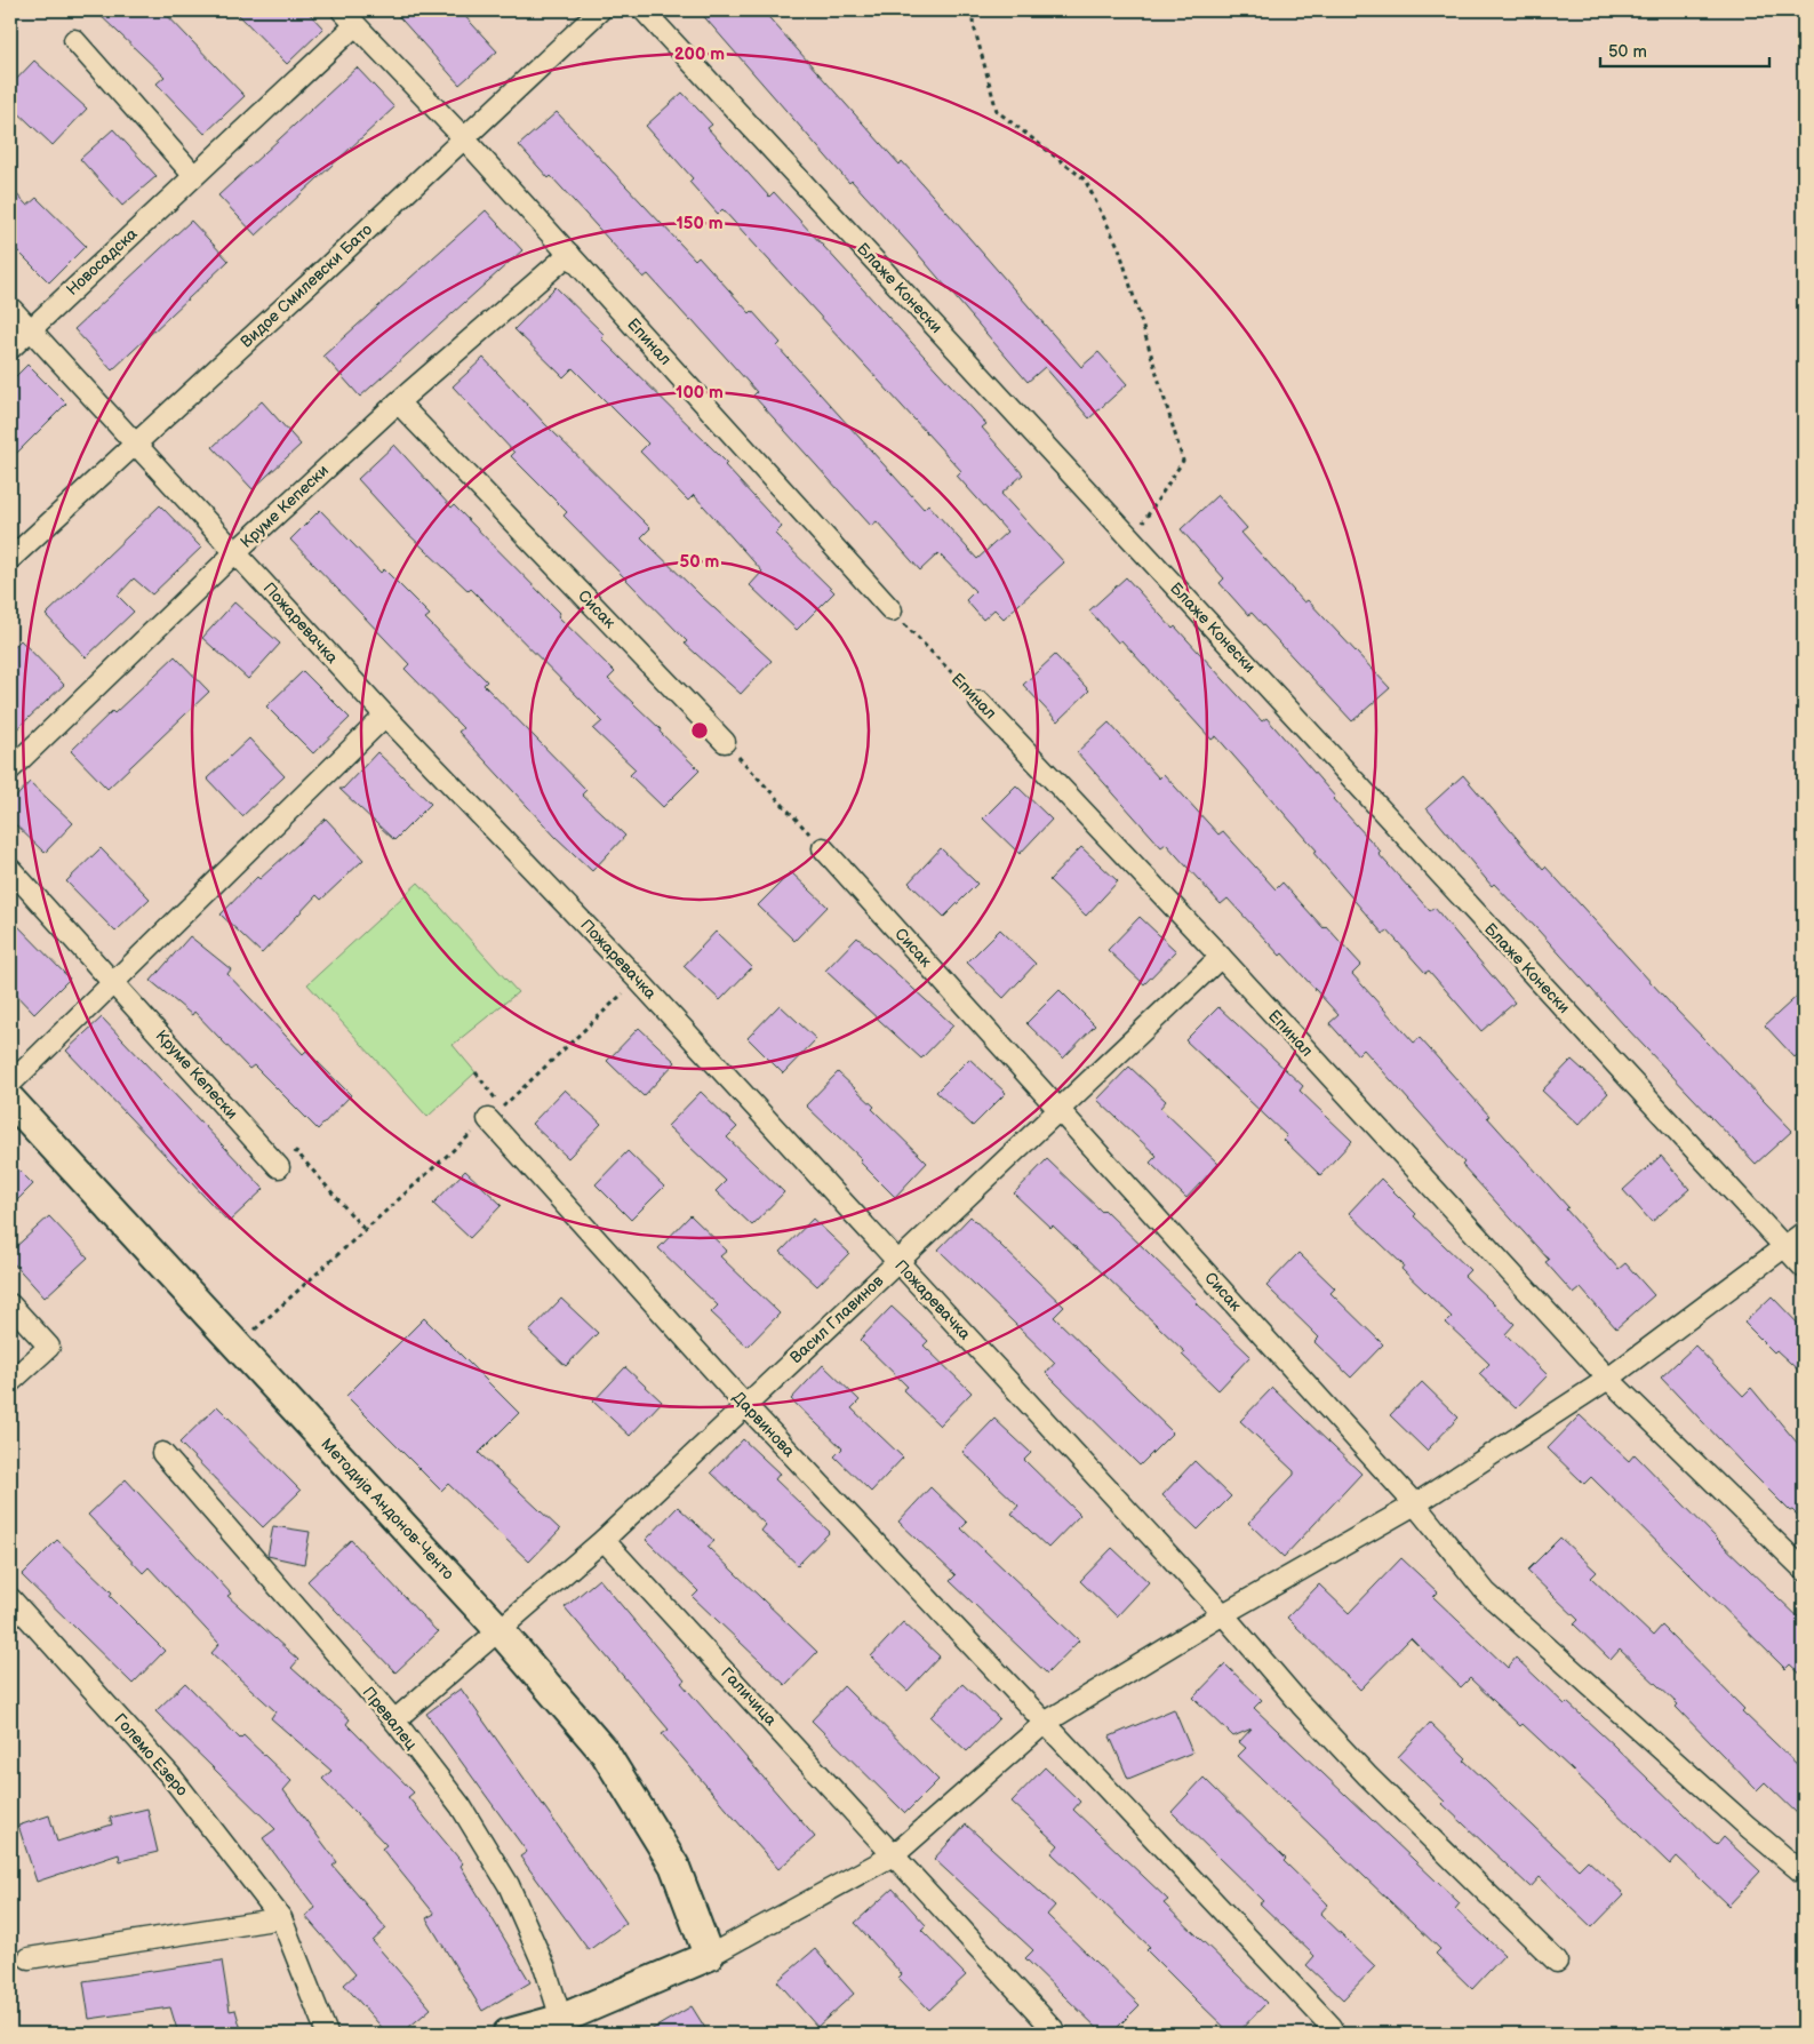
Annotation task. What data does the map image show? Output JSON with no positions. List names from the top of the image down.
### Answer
{
  "streets": {
    "street": [
      "Новосадска",
      "Видое Смилевски Бато",
      "Блаже Конески",
      "Епинал",
      "Круме Кепески",
      "Сисак",
      "Пожаревачка",
      "Васил Главинов",
      "Дарвинова",
      "Методија Андонов-Ченто",
      "Галичица",
      "Превалец",
      "Големо Езеро"
    ]
  },
  "crossings": [
    ["Новосадска", "Епинал"],
    ["Новосадска", "Пожаревачка"],
    ["Видое Смилевски Бато", "Епинал"],
    ["Видое Смилевски Бато", "Пожаревачка"],
    ["Епинал", "Круме Кепески"],
    ["Епинал", "Васил Главинов"],
    ["Круме Кепески", "Сисак"],
    ["Круме Кепески", "Пожаревачка"],
    ["Сисак", "Васил Главинов"],
    ["Пожаревачка", "Васил Главинов"],
    ["Васил Главинов", "Дарвинова"],
    ["Васил Главинов", "Методија Андонов-Ченто"],
    ["Васил Главинов", "Галичица"],
    ["Васил Главинов", "Превалец"]
  ],
  "scale_bar": "50 m",
  "rings": [
    "200 m",
    "150 m",
    "100 m",
    "50 m"
  ]
}
